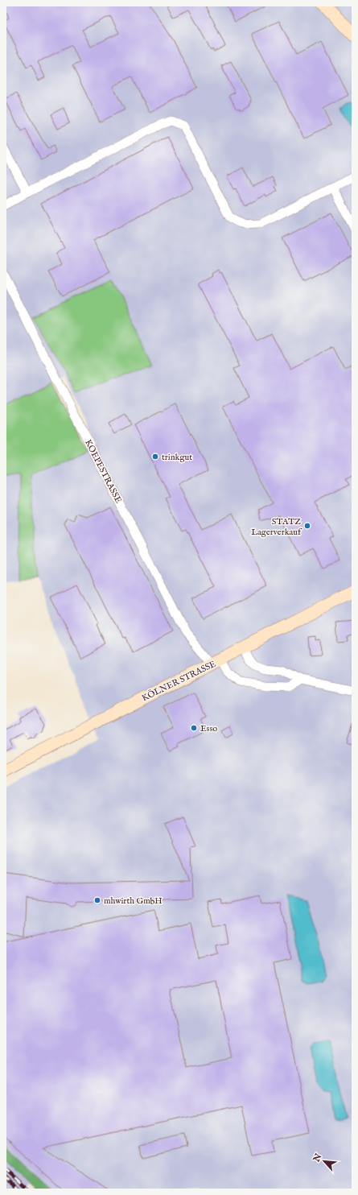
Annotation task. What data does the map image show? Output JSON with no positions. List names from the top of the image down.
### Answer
{
  "streets": {
    "main road": ["KÖLNER STRASSE"],
    "street": ["KOEPESTRASSE"]
  },
  "crossings": [
    ["KOEPESTRASSE", "KÖLNER STRASSE"]
  ],
  "places": [
    "trinkgut",
    "STATZ Lagerverkauf",
    "Esso",
    "mhwirth GmbH"
  ],
  "north": "top left"
}
